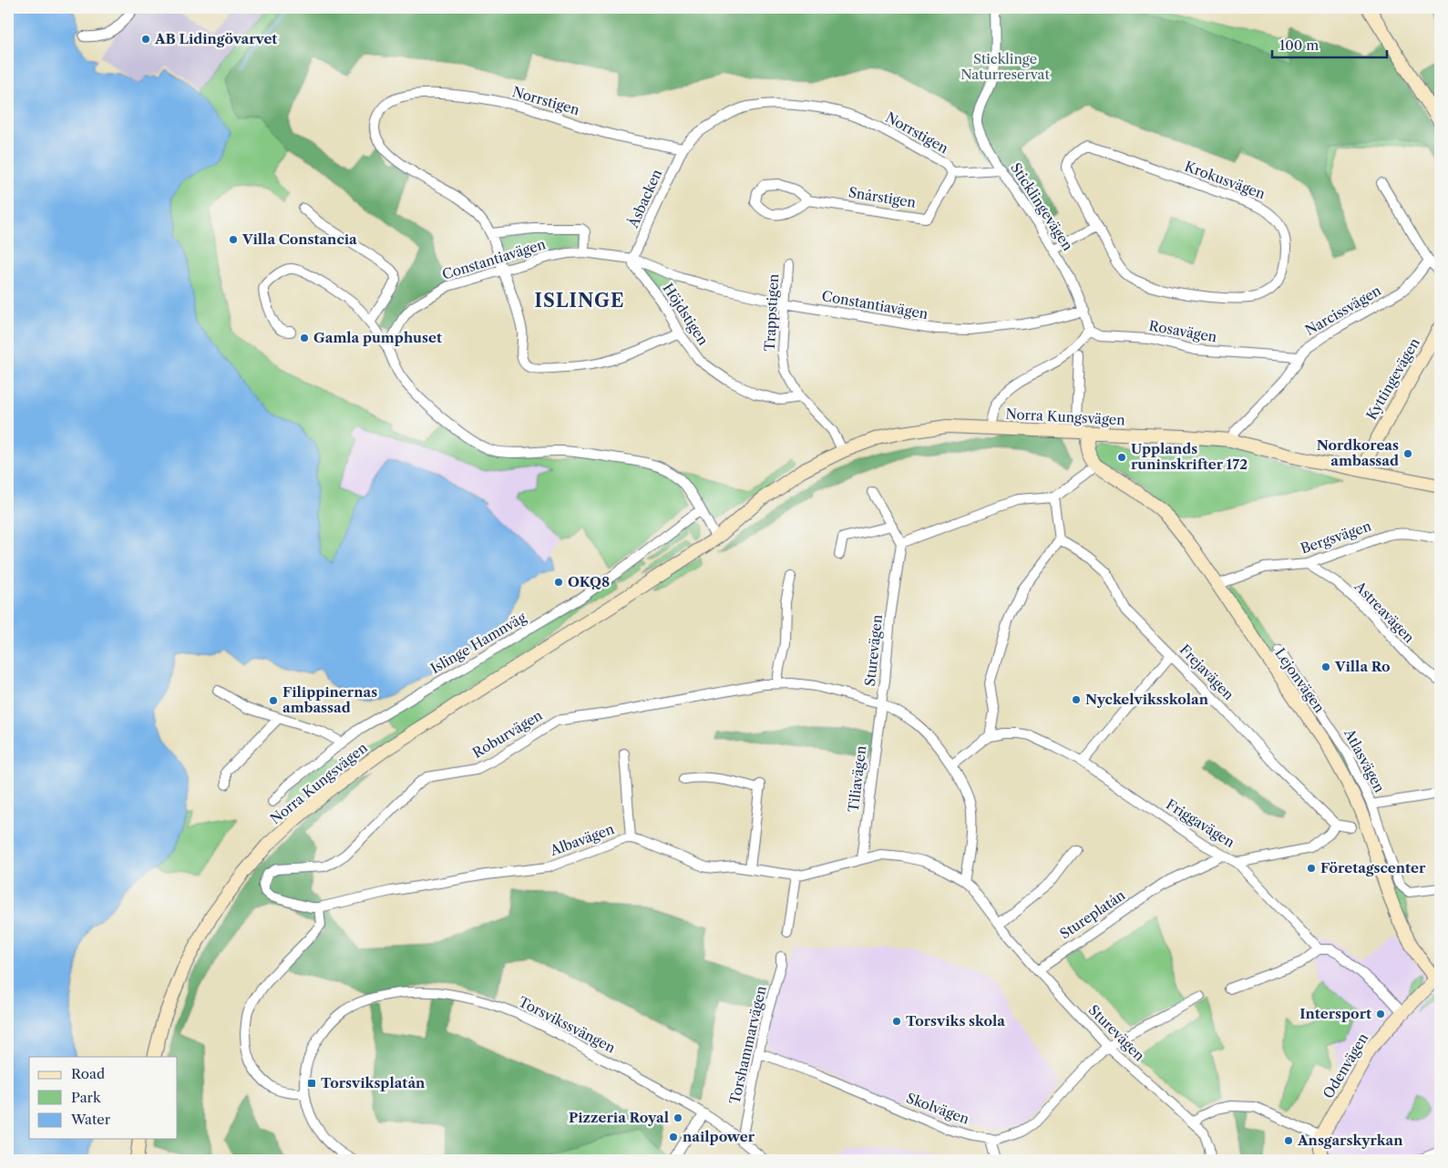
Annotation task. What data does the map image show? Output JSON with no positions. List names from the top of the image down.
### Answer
{
  "streets": {
    "main road": [
      "Kyttingevägen",
      "Norra Kungsvägen",
      "Lejonvägen",
      "Odenvägen"
    ],
    "street": [
      "Norrstigen",
      "Krokusvägen",
      "Snårstigen",
      "Åsbacken",
      "Sticklingevägen",
      "Constantiavägen",
      "Narcissvägen",
      "Trappstigen",
      "Höjdstigen",
      "Rosavägen",
      "Bergsvägen",
      "Astreavägen",
      "Islinge Hamnväg",
      "Sturevägen",
      "Frejavägen",
      "Roburvägen",
      "Atlasvägen",
      "Tiliavägen",
      "Friggavägen",
      "Albavägen",
      "Stureplatån",
      "Torsvikssvängen",
      "Torshammarvägen",
      "Skolvägen"
    ]
  },
  "crossings": [
    ["Norrstigen", "Snårstigen"],
    ["Norrstigen", "Åsbacken"],
    ["Norrstigen", "Sticklingevägen"],
    ["Norrstigen", "Constantiavägen"],
    ["Norrstigen", "Höjdstigen"],
    ["Åsbacken", "Constantiavägen"],
    ["Åsbacken", "Höjdstigen"],
    ["Sticklingevägen", "Constantiavägen"],
    ["Sticklingevägen", "Rosavägen"],
    ["Constantiavägen", "Trappstigen"],
    ["Constantiavägen", "Höjdstigen"],
    ["Narcissvägen", "Rosavägen"],
    ["Narcissvägen", "Norra Kungsvägen"],
    ["Trappstigen", "Höjdstigen"],
    ["Trappstigen", "Norra Kungsvägen"],
    ["Kyttingevägen", "Norra Kungsvägen"],
    ["Bergsvägen", "Astreavägen"],
    ["Bergsvägen", "Lejonvägen"],
    ["Sturevägen", "Roburvägen"],
    ["Sturevägen", "Tiliavägen"],
    ["Sturevägen", "Albavägen"],
    ["Sturevägen", "Stureplatån"],
    ["Sturevägen", "Skolvägen"],
    ["Lejonvägen", "Odenvägen"],
    ["Roburvägen", "Tiliavägen"],
    ["Roburvägen", "Albavägen"],
    ["Tiliavägen", "Albavägen"],
    ["Friggavägen", "Stureplatån"],
    ["Torsvikssvängen", "Torshammarvägen"],
    ["Torshammarvägen", "Skolvägen"]
  ],
  "districts": ["ISLINGE"],
  "parks": ["Sticklinge Naturreservat"],
  "places": {
    "other": [
      "AB Lidingövarvet",
      "Villa Constancia",
      "Gamla pumphuset",
      "Nordkoreas ambassad",
      "Upplands runinskrifter 172",
      "OKQ8",
      "Villa Ro",
      "Nyckelviksskolan",
      "Filippinernas ambassad",
      "Företagscenter",
      "Intersport",
      "Torsviks skola",
      "Pizzeria Royal",
      "nailpower",
      "Ansgarskyrkan"
    ],
    "transit": ["Torsviksplatån"]
  },
  "legend": ["Road", "Park", "Water"],
  "scale_bar": "100 m"
}
